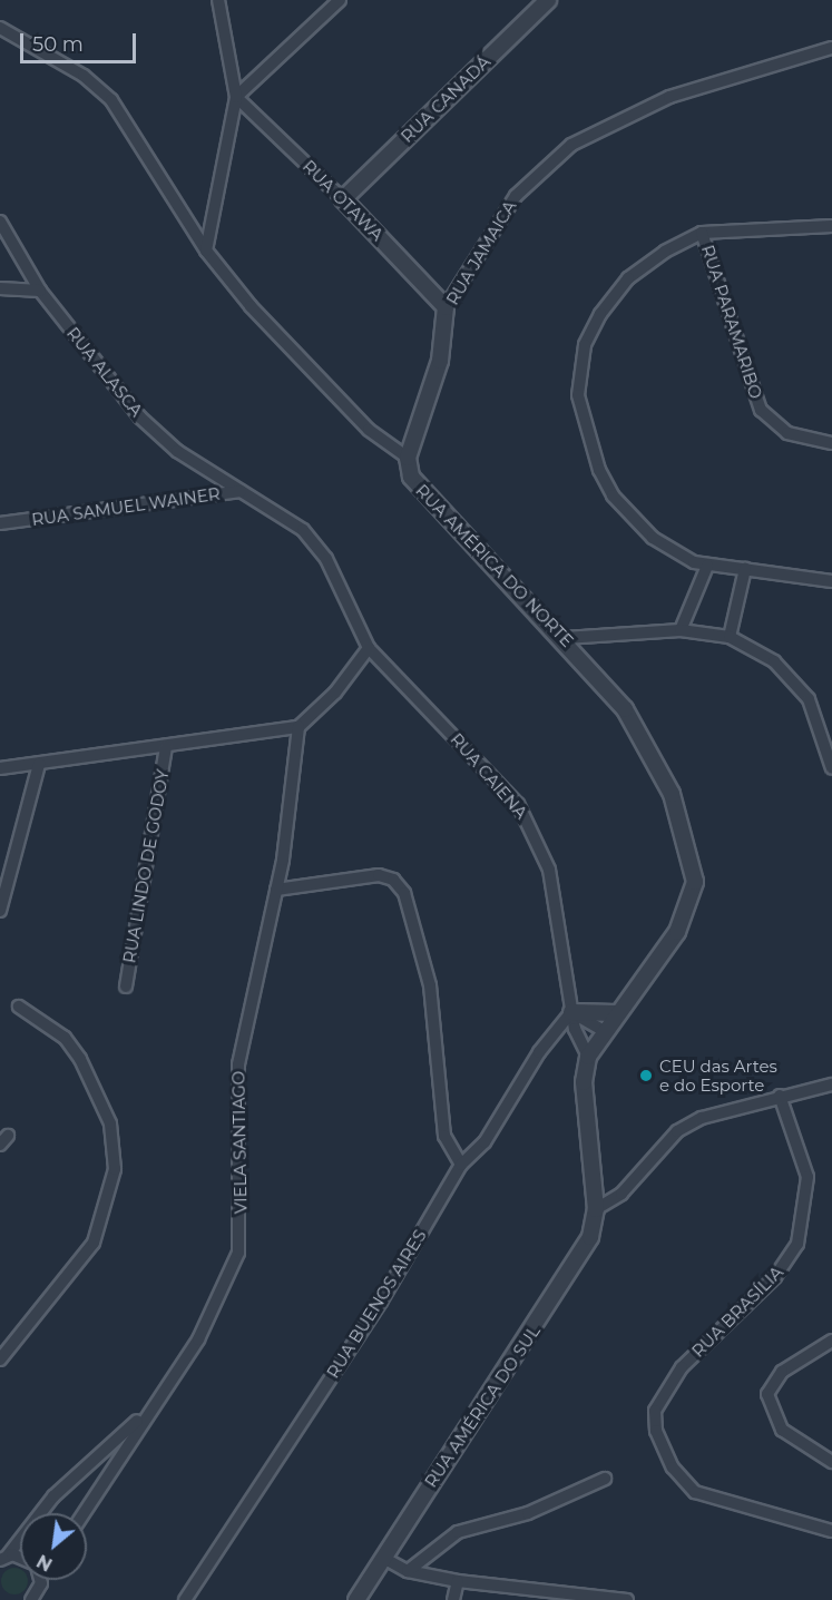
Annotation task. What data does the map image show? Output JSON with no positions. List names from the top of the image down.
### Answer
{
  "streets": {
    "street": [
      "RUA CANADÁ",
      "RUA OTAWA",
      "RUA JAMAICA",
      "RUA PARAMARIBO",
      "RUA ALASCA",
      "RUA SAMUEL WAINER",
      "RUA AMÉRICA DO NORTE",
      "RUA CAIENA",
      "RUA LINDO DE GODOY",
      "VIELA SANTIAGO",
      "RUA BUENOS AIRES",
      "RUA BRASÍLIA",
      "RUA AMÉRICA DO SUL"
    ]
  },
  "crossings": [
    ["RUA CANADÁ", "RUA OTAWA"],
    ["RUA OTAWA", "RUA JAMAICA"],
    ["RUA JAMAICA", "RUA AMÉRICA DO NORTE"],
    ["RUA ALASCA", "RUA SAMUEL WAINER"],
    ["RUA SAMUEL WAINER", "RUA CAIENA"],
    ["RUA AMÉRICA DO NORTE", "RUA CAIENA"],
    ["RUA AMÉRICA DO NORTE", "RUA AMÉRICA DO SUL"],
    ["RUA CAIENA", "RUA BUENOS AIRES"]
  ],
  "places": ["CEU das Artes e do Esporte"],
  "scale_bar": "50 m",
  "north": "bottom left"
}
